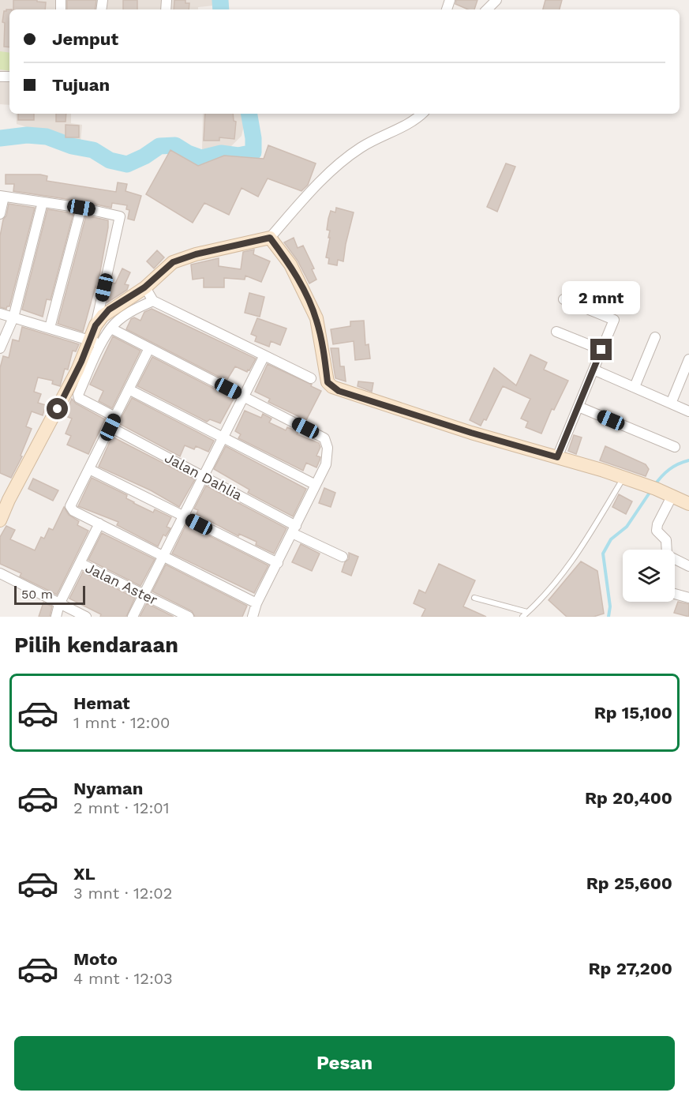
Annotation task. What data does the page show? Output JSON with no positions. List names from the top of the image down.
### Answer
{
  "streets": {
    "street": ["Jalan Dahlia", "Jalan Aster"]
  },
  "scale_bar": "50 m",
  "page": {
    "banner": ["Jemput", "Tujuan"],
    "bubble": "2 mnt",
    "scale": "50 m",
    "heading": "Pilih kendaraan",
    "list": [
      {
        "name": "Hemat",
        "note": "1 mnt · 12:00",
        "value": "Rp 15,100"
      },
      {
        "name": "Nyaman",
        "note": "2 mnt · 12:01",
        "value": "Rp 20,400"
      },
      {
        "name": "XL",
        "note": "3 mnt · 12:02",
        "value": "Rp 25,600"
      },
      {
        "name": "Moto",
        "note": "4 mnt · 12:03",
        "value": "Rp 27,200"
      }
    ],
    "buttons": "Pesan"
  }
}
